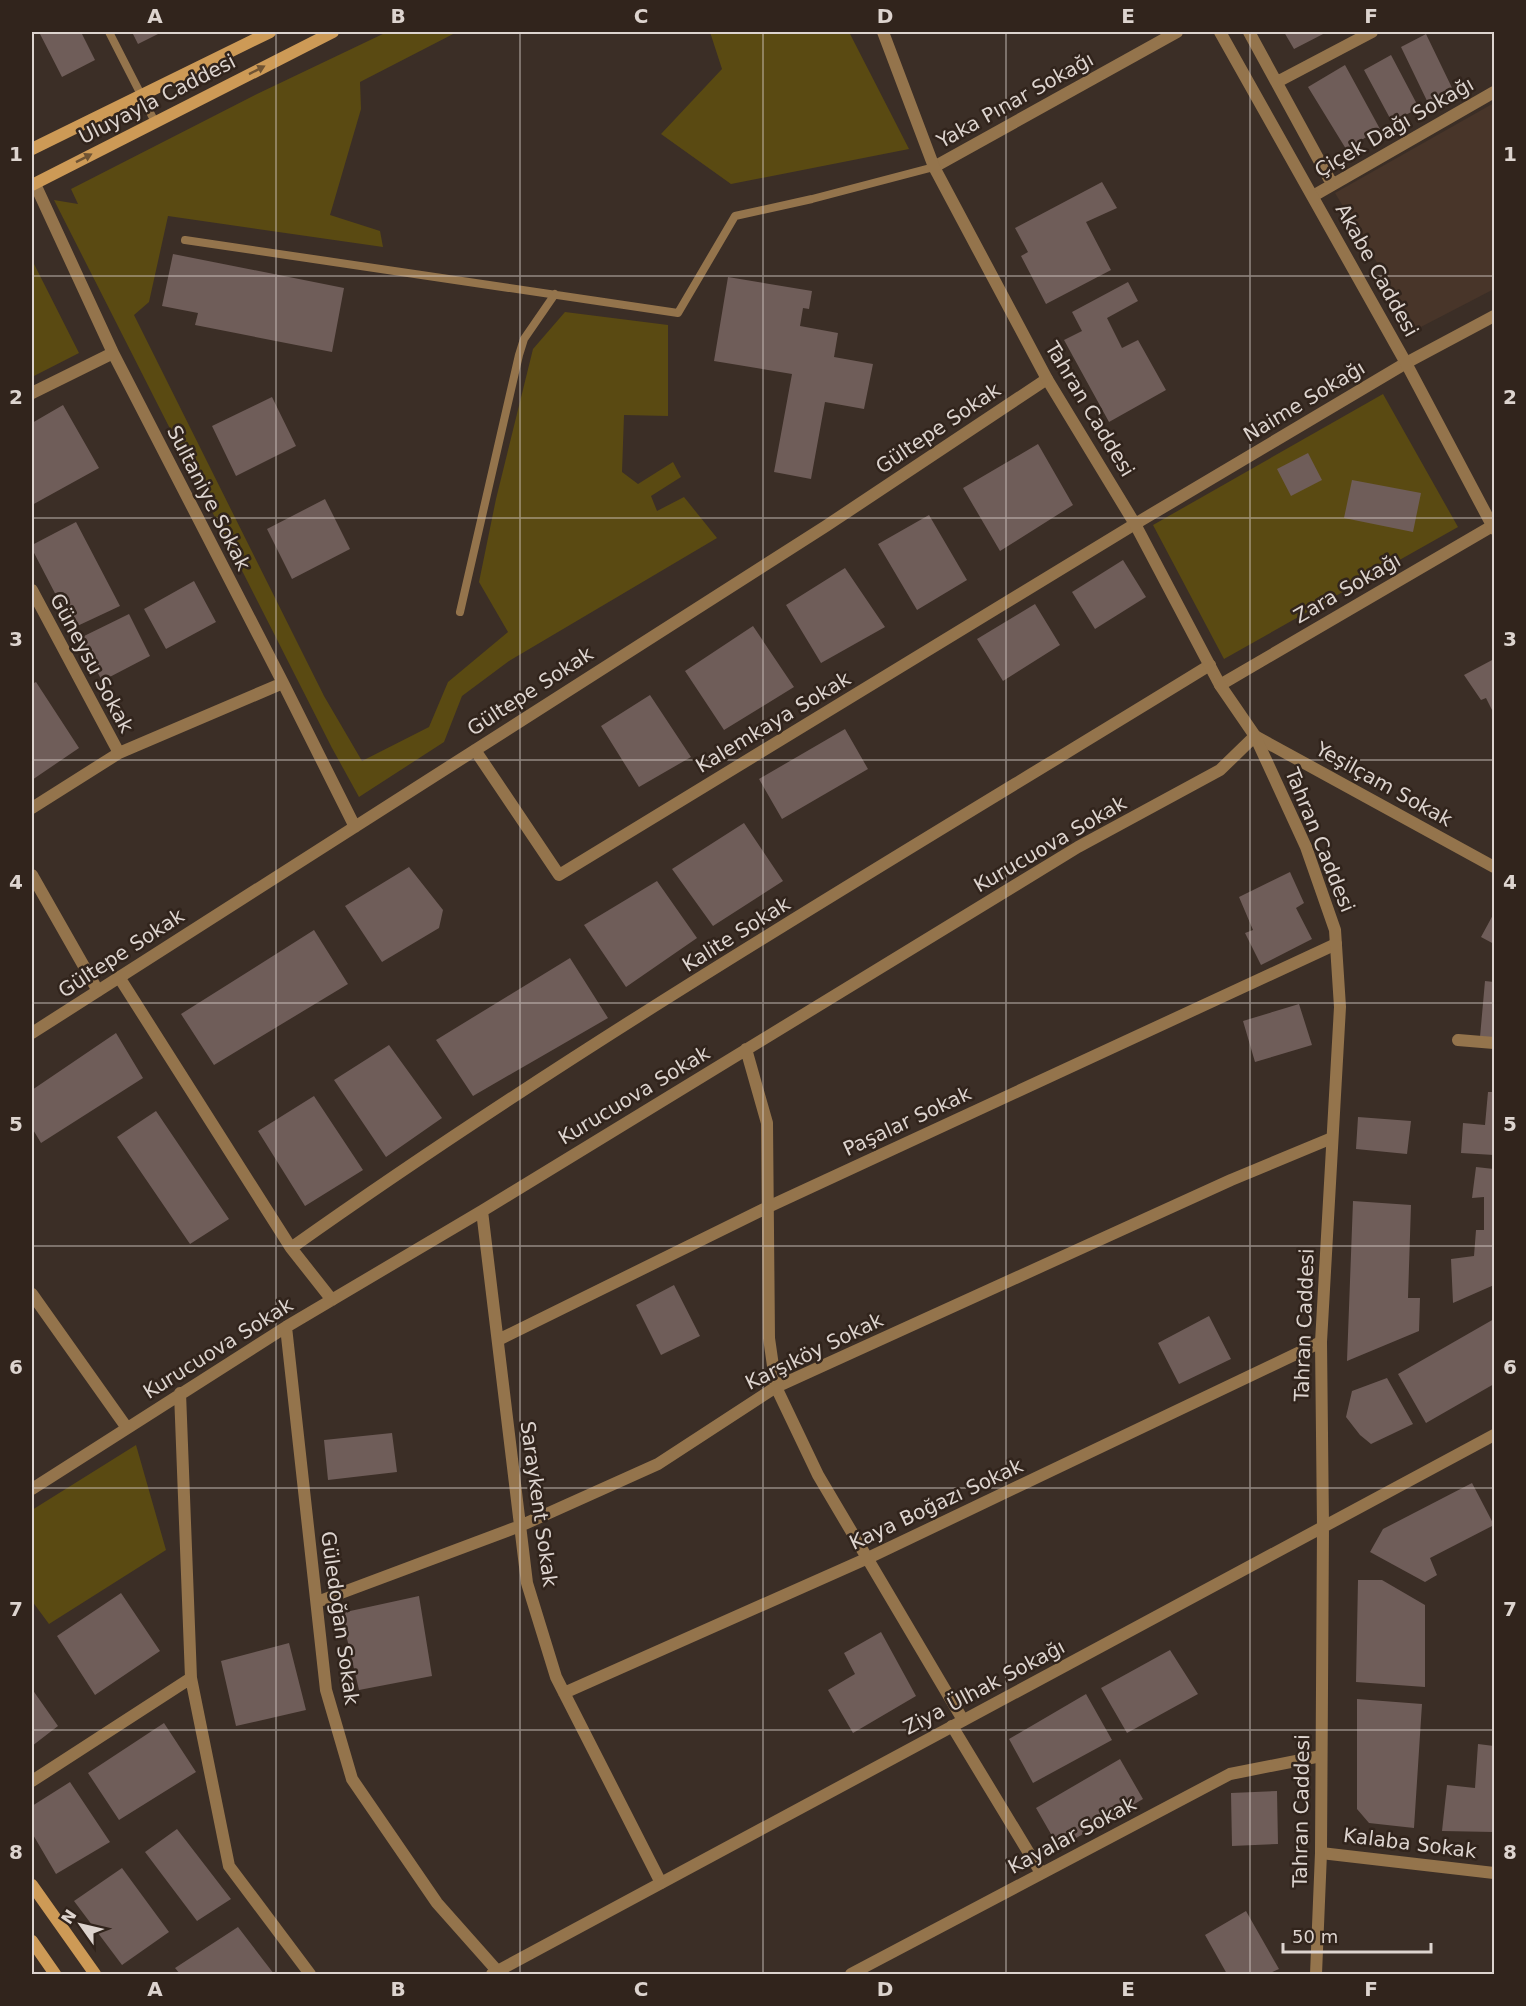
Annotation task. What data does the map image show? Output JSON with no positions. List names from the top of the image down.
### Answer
{
  "streets": {
    "main road": ["Uluyayla Caddesi"],
    "street": [
      "Yaka Pınar Sokağı",
      "Çiçek Dağı Sokağı",
      "Akabe Caddesi",
      "Naime Sokağı",
      "Tahran Caddesi",
      "Gültepe Sokak",
      "Sultaniye Sokak",
      "Zara Sokağı",
      "Güneysu Sokak",
      "Kalemkaya Sokak",
      "Yeşilçam Sokak",
      "Kurucuova Sokak",
      "Kalite Sokak",
      "Paşalar Sokak",
      "Karşıköy Sokak",
      "Saraykent Sokak",
      "Kaya Boğazı Sokak",
      "Güledoğan Sokak",
      "Ziya Ülhak Sokağı",
      "Kayalar Sokak",
      "Kalaba Sokak"
    ]
  },
  "crossings": [
    ["Uluyayla Caddesi", "Sultaniye Sokak"],
    ["Yaka Pınar Sokağı", "Tahran Caddesi"],
    ["Çiçek Dağı Sokağı", "Akabe Caddesi"],
    ["Akabe Caddesi", "Naime Sokağı"],
    ["Akabe Caddesi", "Zara Sokağı"],
    ["Naime Sokağı", "Tahran Caddesi"],
    ["Naime Sokağı", "Kalemkaya Sokak"],
    ["Tahran Caddesi", "Gültepe Sokak"],
    ["Tahran Caddesi", "Zara Sokağı"],
    ["Tahran Caddesi", "Kalemkaya Sokak"],
    ["Tahran Caddesi", "Yeşilçam Sokak"],
    ["Tahran Caddesi", "Kurucuova Sokak"],
    ["Tahran Caddesi", "Kalite Sokak"],
    ["Tahran Caddesi", "Paşalar Sokak"],
    ["Tahran Caddesi", "Karşıköy Sokak"],
    ["Tahran Caddesi", "Kaya Boğazı Sokak"],
    ["Tahran Caddesi", "Ziya Ülhak Sokağı"],
    ["Tahran Caddesi", "Kayalar Sokak"],
    ["Tahran Caddesi", "Kalaba Sokak"],
    ["Gültepe Sokak", "Sultaniye Sokak"],
    ["Gültepe Sokak", "Kalemkaya Sokak"],
    ["Yeşilçam Sokak", "Kurucuova Sokak"],
    ["Kurucuova Sokak", "Saraykent Sokak"],
    ["Kurucuova Sokak", "Güledoğan Sokak"],
    ["Paşalar Sokak", "Saraykent Sokak"],
    ["Karşıköy Sokak", "Saraykent Sokak"],
    ["Karşıköy Sokak", "Güledoğan Sokak"],
    ["Saraykent Sokak", "Kaya Boğazı Sokak"],
    ["Saraykent Sokak", "Ziya Ülhak Sokağı"],
    ["Güledoğan Sokak", "Ziya Ülhak Sokağı"]
  ],
  "scale_bar": "50 m",
  "north": "top left",
  "grid": {
    "columns": [
      "A",
      "B",
      "C",
      "D",
      "E",
      "F"
    ],
    "rows": [
      "1",
      "2",
      "3",
      "4",
      "5",
      "6",
      "7",
      "8"
    ]
  }
}
